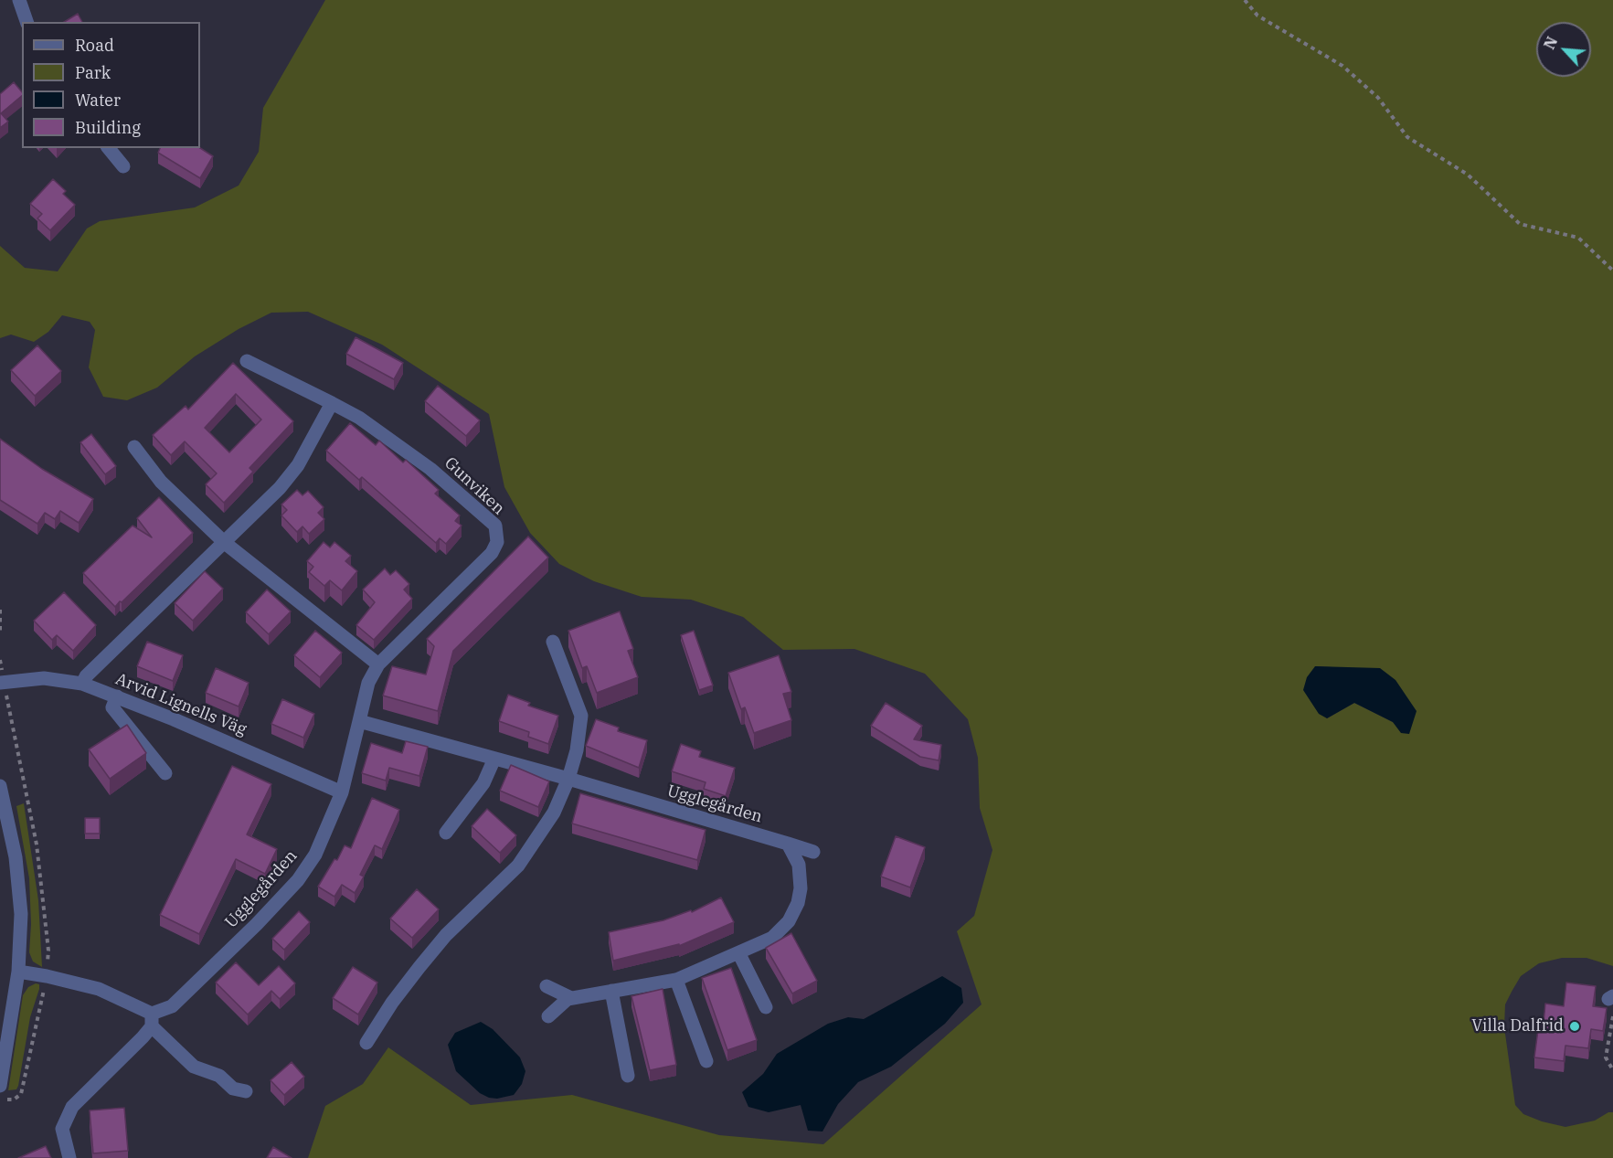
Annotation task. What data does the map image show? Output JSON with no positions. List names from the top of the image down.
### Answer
{
  "streets": {
    "street": ["Gunviken", "Arvid Lignells Väg", "Ugglegården"]
  },
  "crossings": [
    ["Gunviken", "Ugglegården"],
    ["Arvid Lignells Väg", "Ugglegården"]
  ],
  "places": ["Villa Dalfrid"],
  "legend": [
    "Road",
    "Park",
    "Water",
    "Building"
  ],
  "north": "top left"
}
